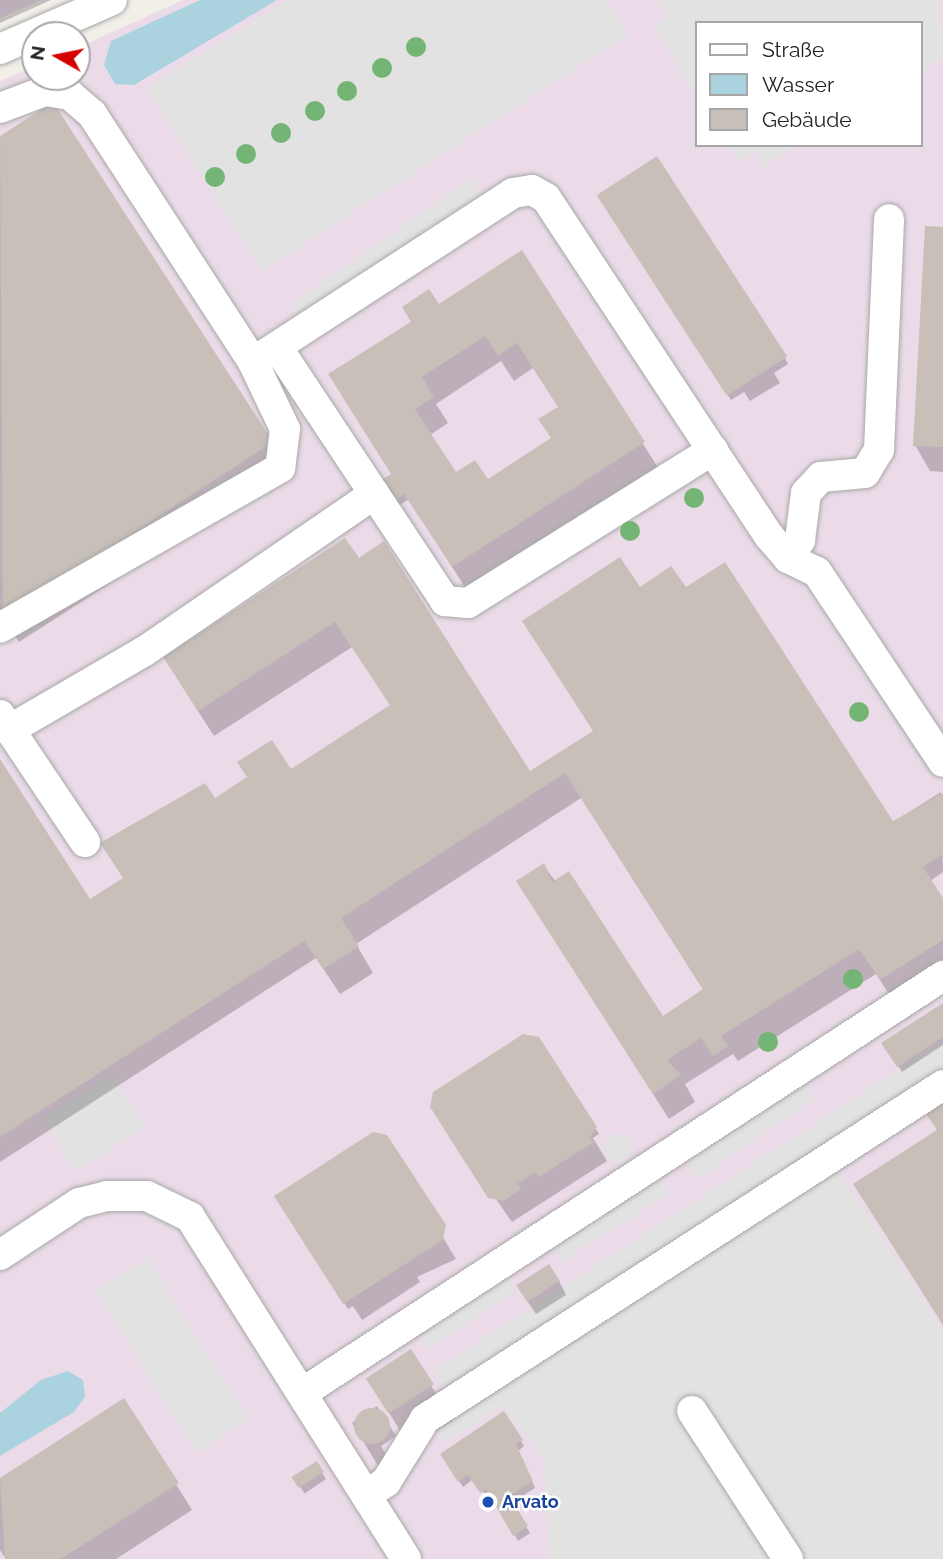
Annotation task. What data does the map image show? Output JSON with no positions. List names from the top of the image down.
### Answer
{
  "places": ["Arvato"],
  "legend": ["Straße", "Wasser", "Gebäude"],
  "north": "left"
}
